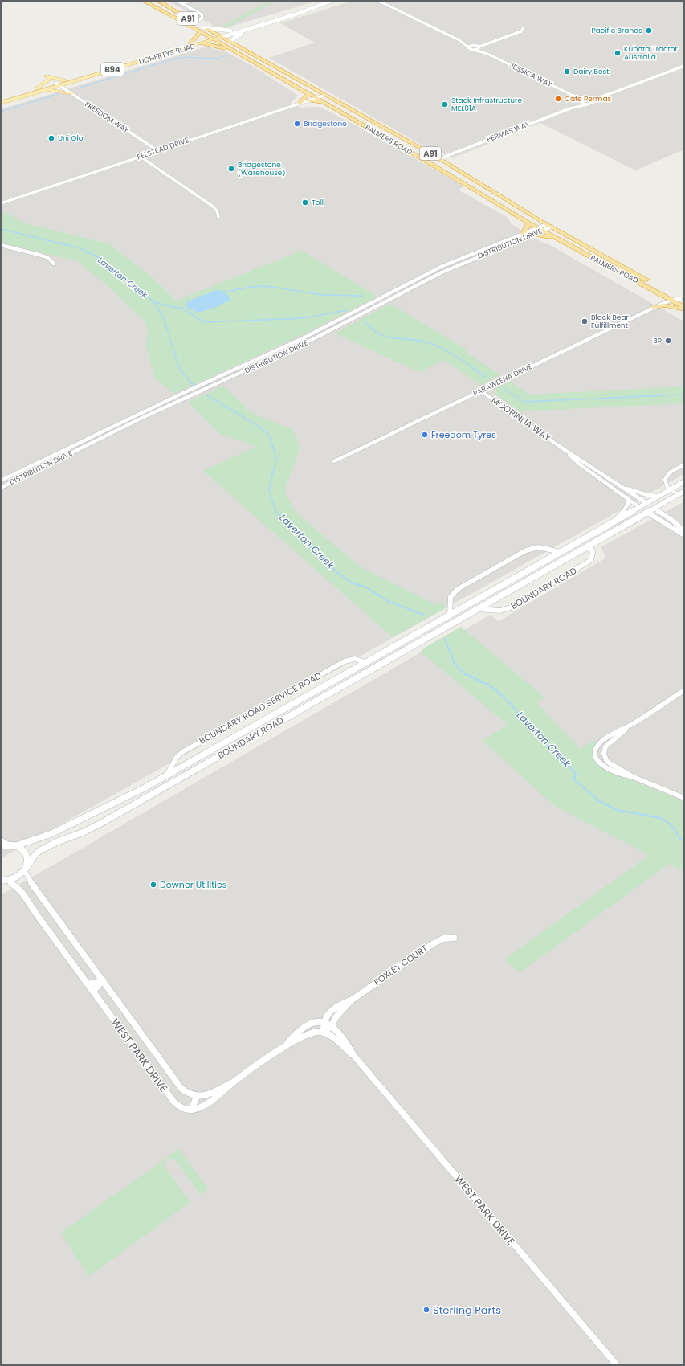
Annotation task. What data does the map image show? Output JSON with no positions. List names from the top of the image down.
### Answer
{
  "streets": {
    "highway": ["A91", "PALMERS ROAD"],
    "main road": ["DOHERTYS ROAD", "B94", "BOUNDARY ROAD"],
    "street": [
      "JESSICA WAY",
      "FREEDOM WAY",
      "PERMAS WAY",
      "FELSTEAD DRIVE",
      "DISTRIBUTION DRIVE",
      "PARAWEENA DRIVE",
      "MOORINNA WAY",
      "BOUNDARY ROAD SERVICE ROAD",
      "FOXLEY COURT",
      "WEST PARK DRIVE"
    ]
  },
  "crossings": [
    ["DOHERTYS ROAD", "FREEDOM WAY"],
    ["DOHERTYS ROAD", "PALMERS ROAD"],
    ["JESSICA WAY", "PERMAS WAY"],
    ["FREEDOM WAY", "FELSTEAD DRIVE"],
    ["PERMAS WAY", "PALMERS ROAD"],
    ["PALMERS ROAD", "FELSTEAD DRIVE"],
    ["PALMERS ROAD", "DISTRIBUTION DRIVE"],
    ["PALMERS ROAD", "PARAWEENA DRIVE"],
    ["PARAWEENA DRIVE", "MOORINNA WAY"],
    ["MOORINNA WAY", "BOUNDARY ROAD"],
    ["BOUNDARY ROAD", "BOUNDARY ROAD SERVICE ROAD"],
    ["BOUNDARY ROAD", "WEST PARK DRIVE"],
    ["FOXLEY COURT", "WEST PARK DRIVE"]
  ],
  "water": ["Laverton Creek"],
  "places": [
    "Pacific Brands",
    "Kubota Tractor Australia",
    "Dairy Best",
    "Cafe Permas",
    "Stack Infrastructure MEL01A",
    "Bridgestone",
    "Uni Qlo",
    "Bridgestone (Warehouse)",
    "Toll",
    "Black Bear Fulfillment",
    "BP",
    "Freedom Tyres",
    "Downer Utilities",
    "Sterling Parts"
  ]
}
